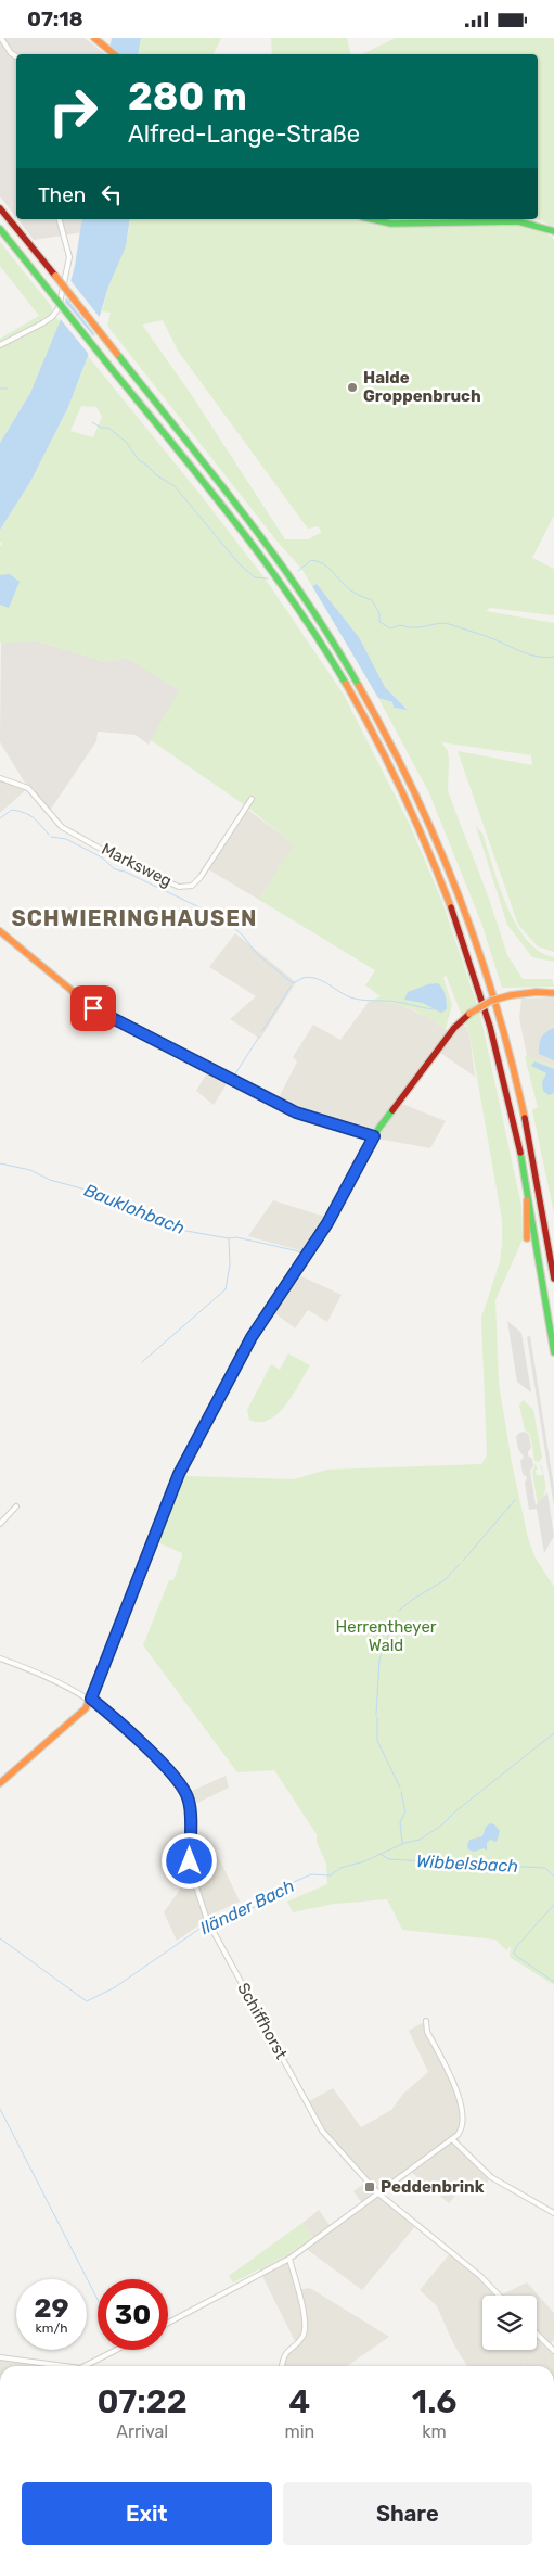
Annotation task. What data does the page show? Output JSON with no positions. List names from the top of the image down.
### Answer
{
  "streets": {
    "street": ["Marksweg", "Schiffhorst"]
  },
  "districts": ["SCHWIERINGHAUSEN"],
  "water": ["Bauklohbach", "Wibbelsbach", "Iländer Bach"],
  "parks": ["Herrentheyer Wald"],
  "places": {
    "other": ["Halde Groppenbruch"],
    "transit": ["Peddenbrink"]
  },
  "page": {
    "status": "07:18",
    "turn": ["280 m", "Alfred-Lange-Straße"],
    "then": "Then",
    "speed": "29 km/h",
    "limit": "30",
    "eta": [
      "07:22",
      "Arrival",
      "4",
      "min",
      "1.6",
      "km"
    ],
    "buttons": ["Exit", "Share"]
  }
}
